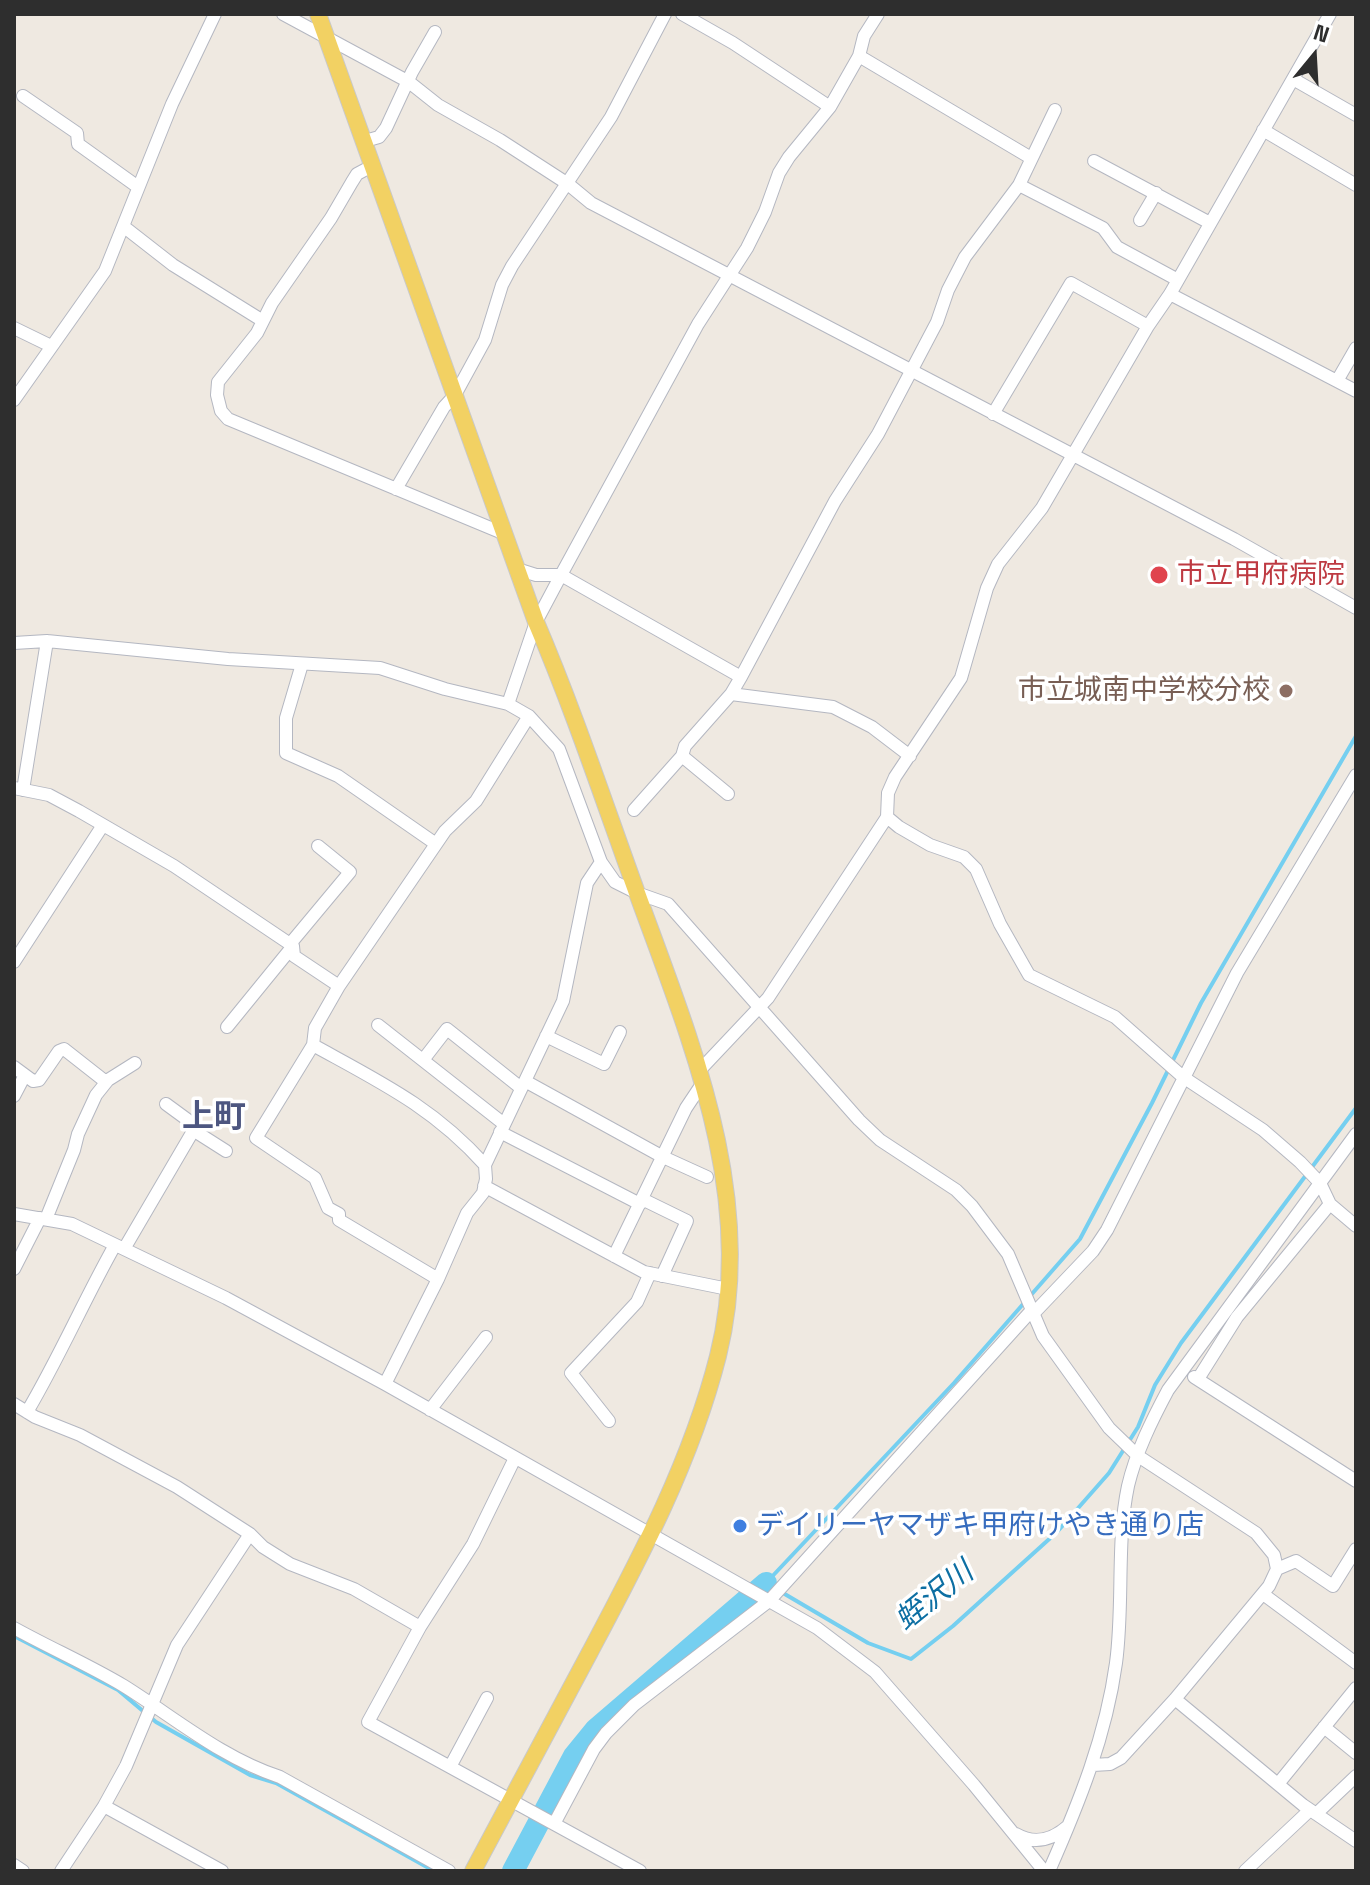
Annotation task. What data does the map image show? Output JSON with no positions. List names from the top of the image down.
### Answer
{
  "districts": ["上町"],
  "water": ["蛭沢川"],
  "places": ["市立甲府病院", "市立城南中学校分校", "デイリーヤマザキ甲府けやき通り店"],
  "north": "top"
}
